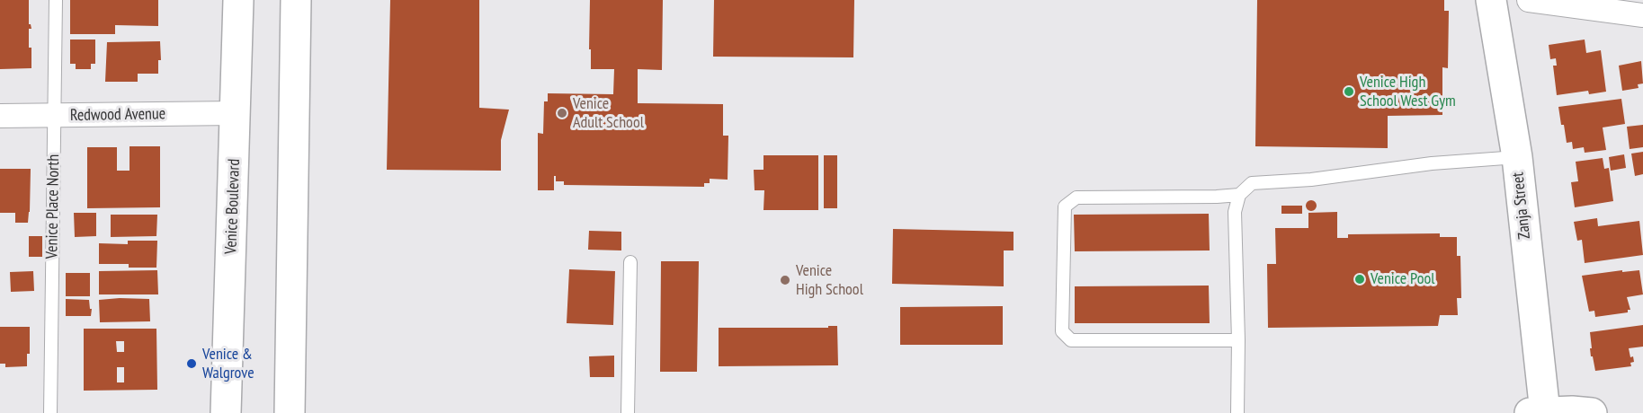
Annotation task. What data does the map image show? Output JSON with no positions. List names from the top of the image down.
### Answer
{
  "streets": {
    "main road": ["Zanja Street", "Venice Boulevard"],
    "street": ["Redwood Avenue"],
    "lane": ["Venice Place North"]
  },
  "crossings": [
    ["Redwood Avenue", "Venice Place North"],
    ["Redwood Avenue", "Venice Boulevard"]
  ],
  "places": [
    "Venice High School West Gym",
    "Venice Adult School",
    "Venice Pool",
    "Venice High School",
    "Venice & Walgrove"
  ]
}
